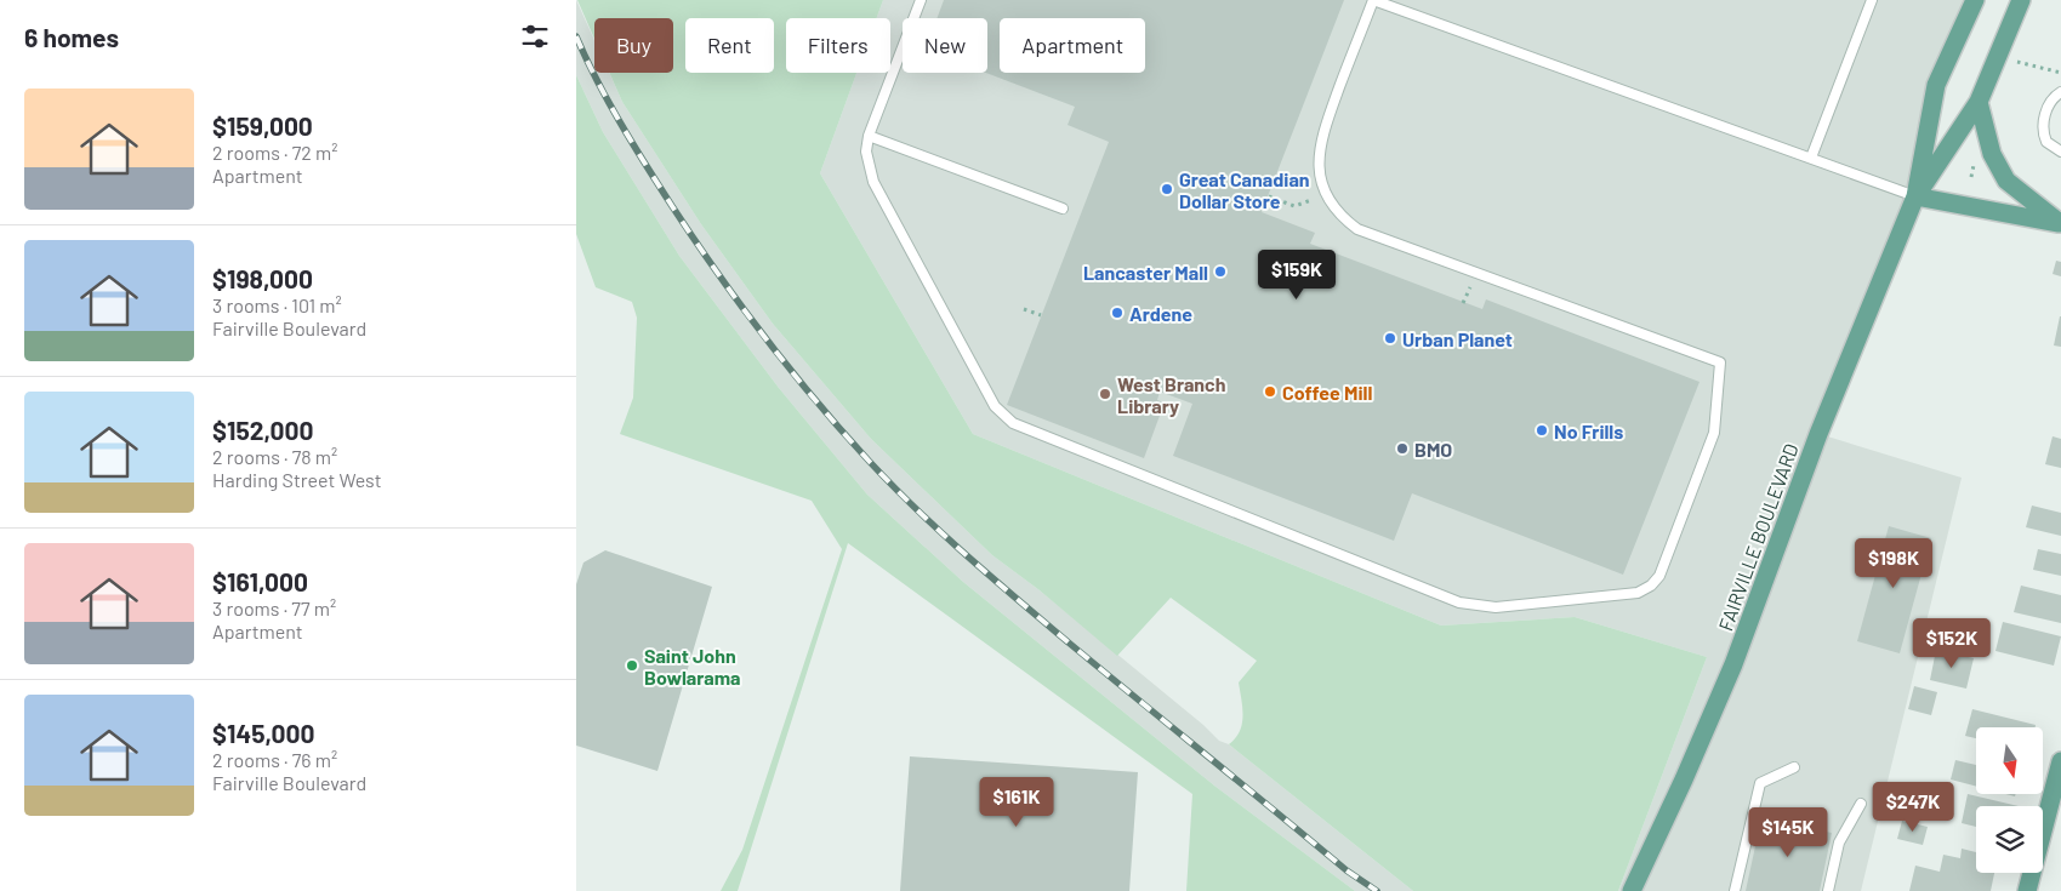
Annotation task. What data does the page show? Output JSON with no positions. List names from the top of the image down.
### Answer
{
  "streets": {
    "main road": ["FAIRVILLE BOULEVARD"]
  },
  "places": [
    "Great Canadian Dollar Store",
    "Lancaster Mall",
    "Ardene",
    "Urban Planet",
    "Coffee Mill",
    "West Branch Library",
    "No Frills",
    "BMO",
    "Saint John Bowlarama"
  ],
  "north": "bottom",
  "page": {
    "heading": "6 homes",
    "chip": [
      "Buy",
      "Rent",
      "Filters",
      "New",
      "Apartment"
    ],
    "list": [
      {
        "name": "$159,000",
        "note": "2 rooms · 72 m² · Apartment"
      },
      {
        "name": "$198,000",
        "note": "3 rooms · 101 m² · Fairville Boulevard"
      },
      {
        "name": "$152,000",
        "note": "2 rooms · 78 m² · Harding Street West"
      },
      {
        "name": "$161,000",
        "note": "3 rooms · 77 m² · Apartment"
      },
      {
        "name": "$145,000",
        "note": "2 rooms · 76 m² · Fairville Boulevard"
      }
    ],
    "price": [
      "$159K",
      "$198K",
      "$152K",
      "$161K",
      "$247K",
      "$145K"
    ]
  }
}
